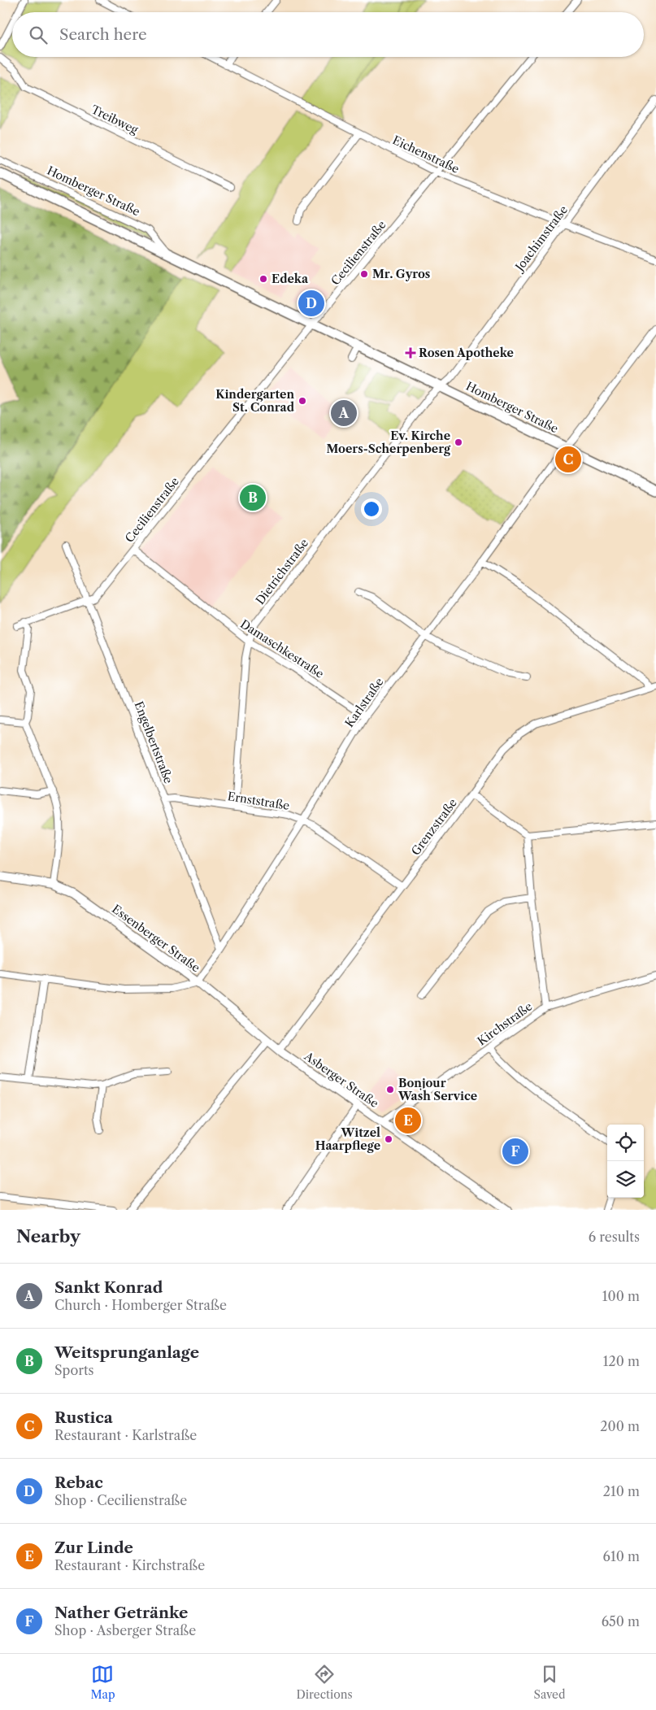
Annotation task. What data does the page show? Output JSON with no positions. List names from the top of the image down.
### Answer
{
  "streets": {
    "main road": ["Homberger Straße"],
    "street": [
      "Treibweg",
      "Eichenstraße",
      "Joachimstraße",
      "Cecilienstraße",
      "Dietrichstraße",
      "Damaschkestraße",
      "Karlstraße",
      "Engelbertstraße",
      "Ernststraße",
      "Grenzstraße",
      "Essenberger Straße",
      "Kirchstraße",
      "Asberger Straße"
    ]
  },
  "crossings": [
    ["Eichenstraße", "Joachimstraße"],
    ["Eichenstraße", "Cecilienstraße"],
    ["Homberger Straße", "Joachimstraße"],
    ["Homberger Straße", "Cecilienstraße"],
    ["Homberger Straße", "Dietrichstraße"],
    ["Homberger Straße", "Karlstraße"],
    ["Joachimstraße", "Dietrichstraße"],
    ["Cecilienstraße", "Damaschkestraße"],
    ["Cecilienstraße", "Engelbertstraße"],
    ["Dietrichstraße", "Damaschkestraße"],
    ["Dietrichstraße", "Ernststraße"],
    ["Damaschkestraße", "Karlstraße"],
    ["Karlstraße", "Engelbertstraße"],
    ["Karlstraße", "Ernststraße"],
    ["Karlstraße", "Essenberger Straße"],
    ["Engelbertstraße", "Ernststraße"],
    ["Ernststraße", "Grenzstraße"],
    ["Grenzstraße", "Essenberger Straße"],
    ["Grenzstraße", "Asberger Straße"],
    ["Essenberger Straße", "Asberger Straße"],
    ["Kirchstraße", "Asberger Straße"]
  ],
  "places": {
    "other": [
      "Mr. Gyros",
      "Edeka",
      "Kindergarten St. Conrad",
      "Ev. Kirche Moers-Scherpenberg",
      "Bonjour Wash Service",
      "Witzel Haarpflege"
    ],
    "health": ["Rosen Apotheke"]
  },
  "page": {
    "search": "Search here",
    "pins": [
      "D",
      "A",
      "C",
      "B",
      "E",
      "F"
    ],
    "heading": ["Nearby", "6 results"],
    "list": [
      {
        "mark": "A",
        "name": "Sankt Konrad",
        "note": "Church · Homberger Straße",
        "value": "100 m"
      },
      {
        "mark": "B",
        "name": "Weitsprunganlage",
        "note": "Sports",
        "value": "120 m"
      },
      {
        "mark": "C",
        "name": "Rustica",
        "note": "Restaurant · Karlstraße",
        "value": "200 m"
      },
      {
        "mark": "D",
        "name": "Rebac",
        "note": "Shop · Cecilienstraße",
        "value": "210 m"
      },
      {
        "mark": "E",
        "name": "Zur Linde",
        "note": "Restaurant · Kirchstraße",
        "value": "610 m"
      },
      {
        "mark": "F",
        "name": "Nather Getränke",
        "note": "Shop · Asberger Straße",
        "value": "650 m"
      }
    ],
    "nav": ["Map", "Directions", "Saved"]
  }
}
